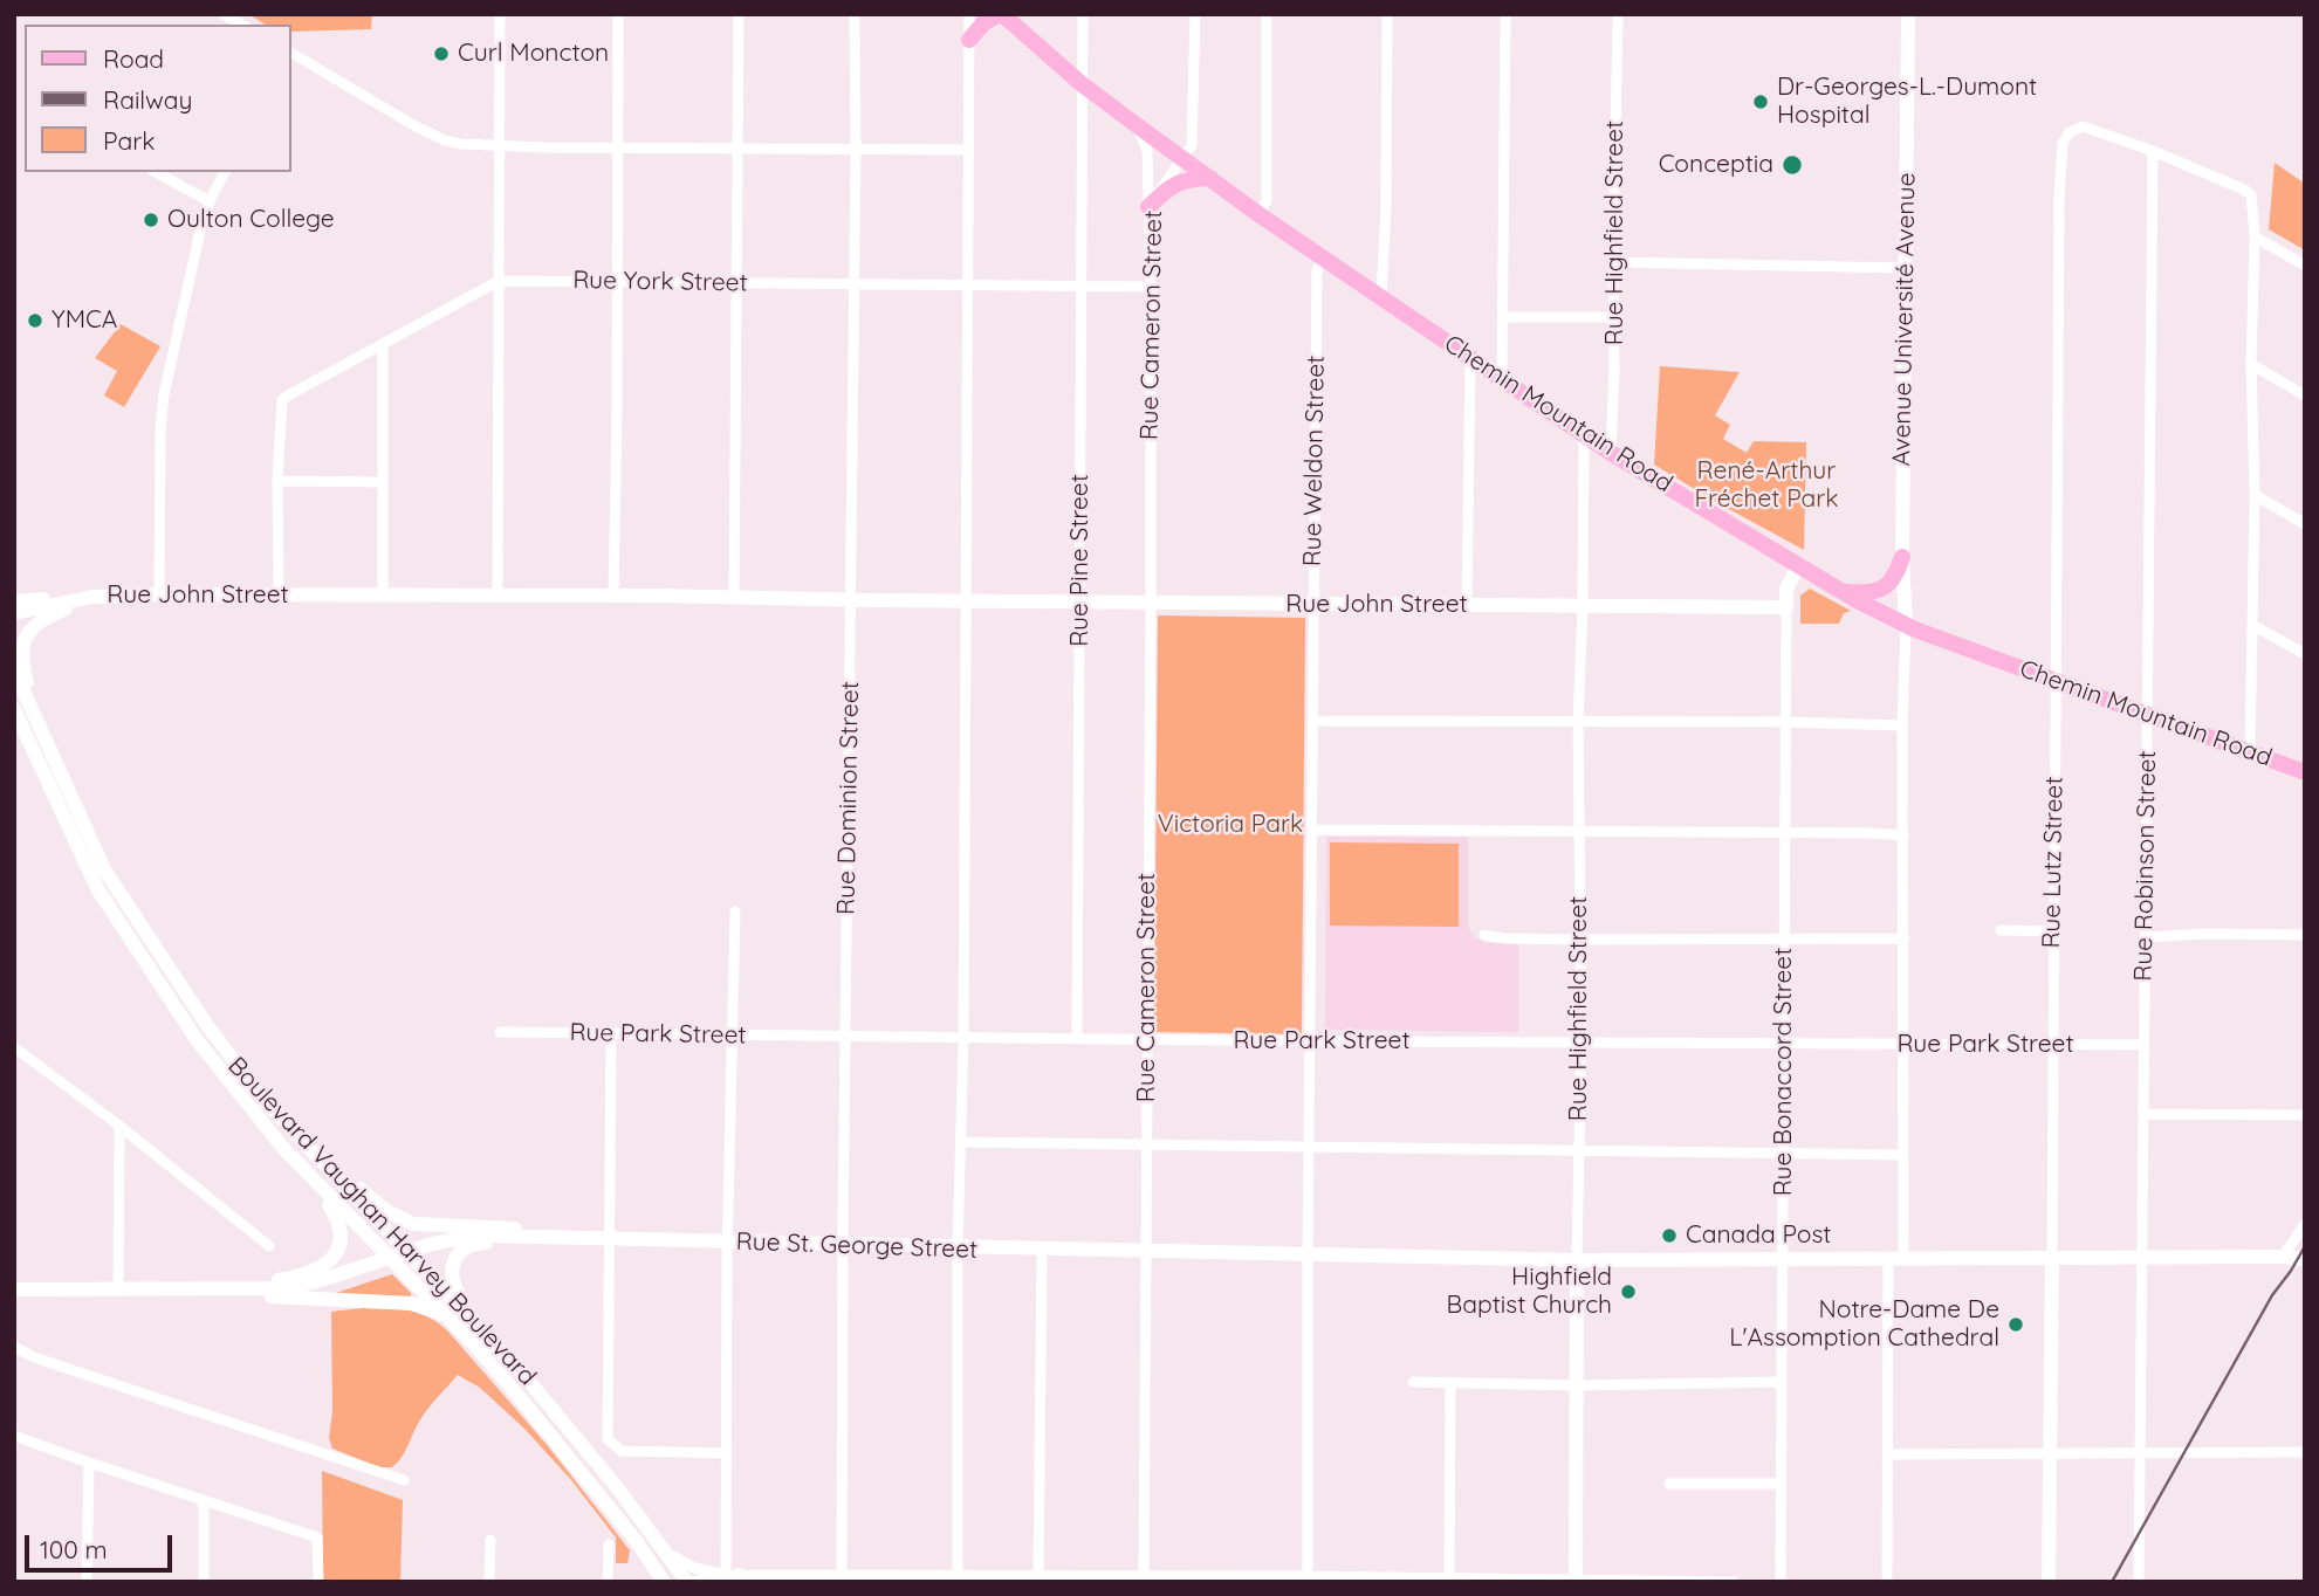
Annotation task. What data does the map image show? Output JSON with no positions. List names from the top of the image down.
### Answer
{
  "streets": {
    "main road": [
      "Rue Highfield Street",
      "Avenue Université Avenue",
      "Chemin Mountain Road",
      "Rue John Street",
      "Rue Lutz Street",
      "Rue Bonaccord Street",
      "Boulevard Vaughan Harvey Boulevard",
      "Rue St. George Street"
    ],
    "street": [
      "Rue York Street",
      "Rue Cameron Street",
      "Rue Weldon Street",
      "Rue Pine Street",
      "Rue Dominion Street",
      "Rue Robinson Street",
      "Rue Park Street"
    ]
  },
  "crossings": [
    ["Rue Highfield Street", "Chemin Mountain Road"],
    ["Rue Highfield Street", "Rue John Street"],
    ["Rue Highfield Street", "Rue Park Street"],
    ["Rue Highfield Street", "Rue St. George Street"],
    ["Rue York Street", "Rue Cameron Street"],
    ["Rue York Street", "Rue Pine Street"],
    ["Rue York Street", "Rue Dominion Street"],
    ["Avenue Université Avenue", "Chemin Mountain Road"],
    ["Rue Cameron Street", "Chemin Mountain Road"],
    ["Rue Cameron Street", "Rue John Street"],
    ["Rue Cameron Street", "Rue Park Street"],
    ["Rue Cameron Street", "Rue St. George Street"],
    ["Chemin Mountain Road", "Rue Weldon Street"],
    ["Chemin Mountain Road", "Rue Pine Street"],
    ["Chemin Mountain Road", "Rue Lutz Street"],
    ["Chemin Mountain Road", "Rue Robinson Street"],
    ["Chemin Mountain Road", "Rue Bonaccord Street"],
    ["Rue Weldon Street", "Rue John Street"],
    ["Rue Weldon Street", "Rue Park Street"],
    ["Rue Weldon Street", "Rue St. George Street"],
    ["Rue Pine Street", "Rue John Street"],
    ["Rue Pine Street", "Rue Park Street"],
    ["Rue John Street", "Rue Dominion Street"],
    ["Rue John Street", "Rue Bonaccord Street"],
    ["Rue Dominion Street", "Rue Park Street"],
    ["Rue Dominion Street", "Rue St. George Street"],
    ["Rue Lutz Street", "Rue Robinson Street"],
    ["Rue Lutz Street", "Rue Park Street"],
    ["Rue Lutz Street", "Rue St. George Street"],
    ["Rue Robinson Street", "Rue Park Street"],
    ["Rue Robinson Street", "Rue St. George Street"],
    ["Rue Park Street", "Rue Bonaccord Street"],
    ["Rue Bonaccord Street", "Rue St. George Street"],
    ["Boulevard Vaughan Harvey Boulevard", "Rue St. George Street"]
  ],
  "parks": ["René-Arthur Fréchet Park", "Victoria Park"],
  "places": [
    "Curl Moncton",
    "Dr-Georges-L.-Dumont Hospital",
    "Conceptia",
    "Oulton College",
    "YMCA",
    "Canada Post",
    "Highfield Baptist Church",
    "Notre-Dame De L'Assomption Cathedral"
  ],
  "legend": ["Road", "Railway", "Park"],
  "scale_bar": "100 m"
}
